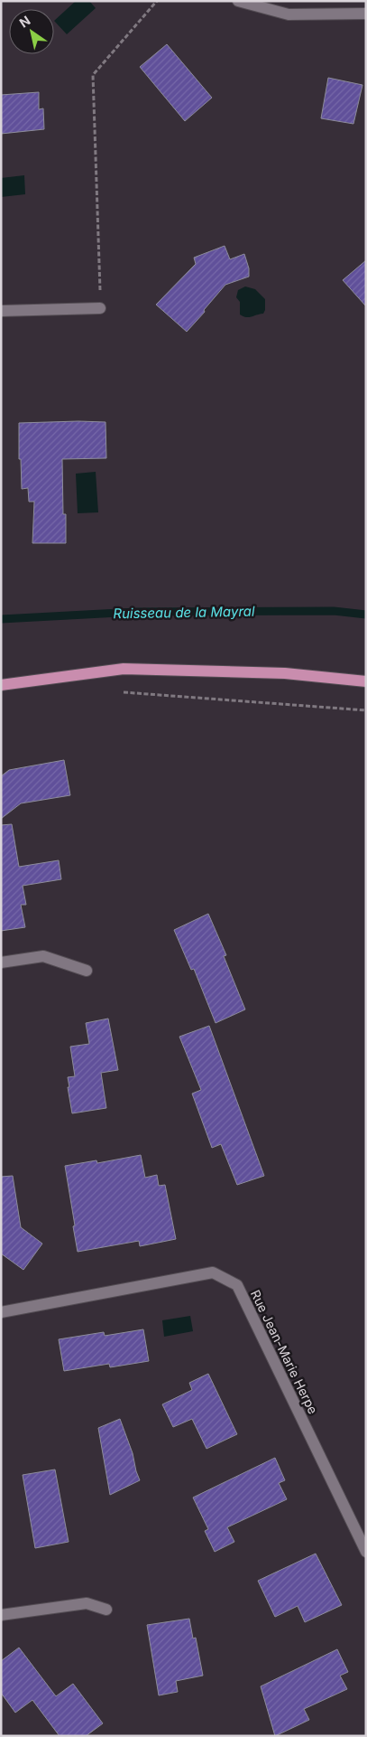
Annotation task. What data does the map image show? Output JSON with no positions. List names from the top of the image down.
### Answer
{
  "streets": {
    "street": ["Rue Jean-Marie Herpe"]
  },
  "water": ["Ruisseau de la Mayral"],
  "north": "top left"
}
